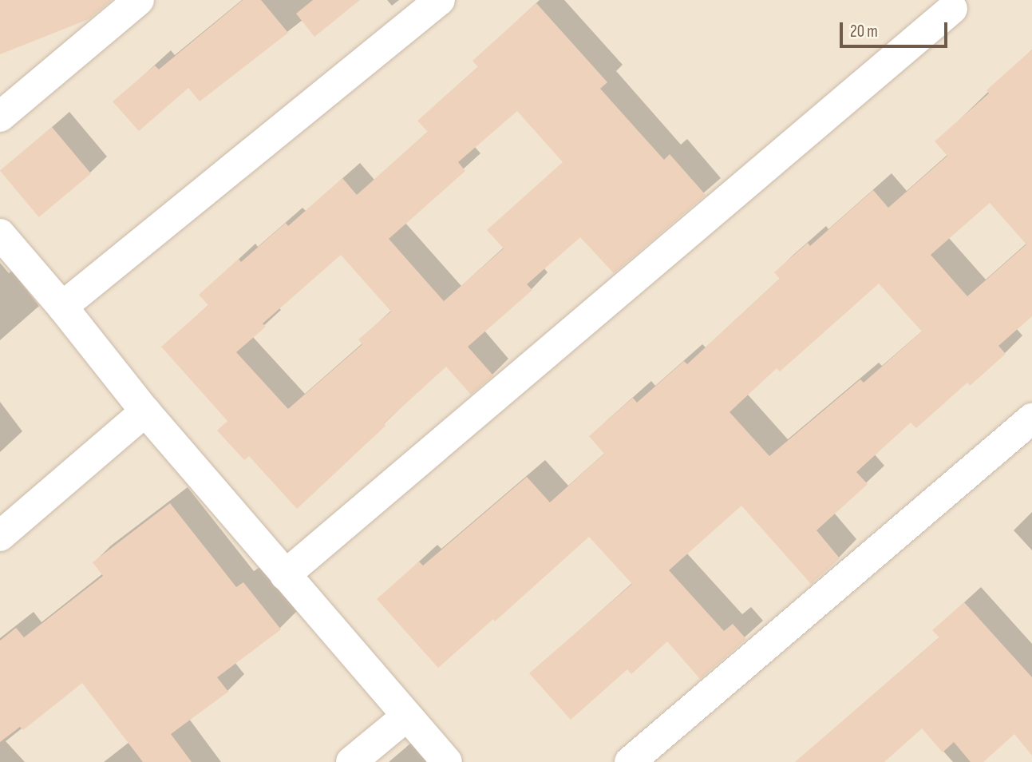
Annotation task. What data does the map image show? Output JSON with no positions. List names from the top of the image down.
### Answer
{
  "scale_bar": "20 m"
}
